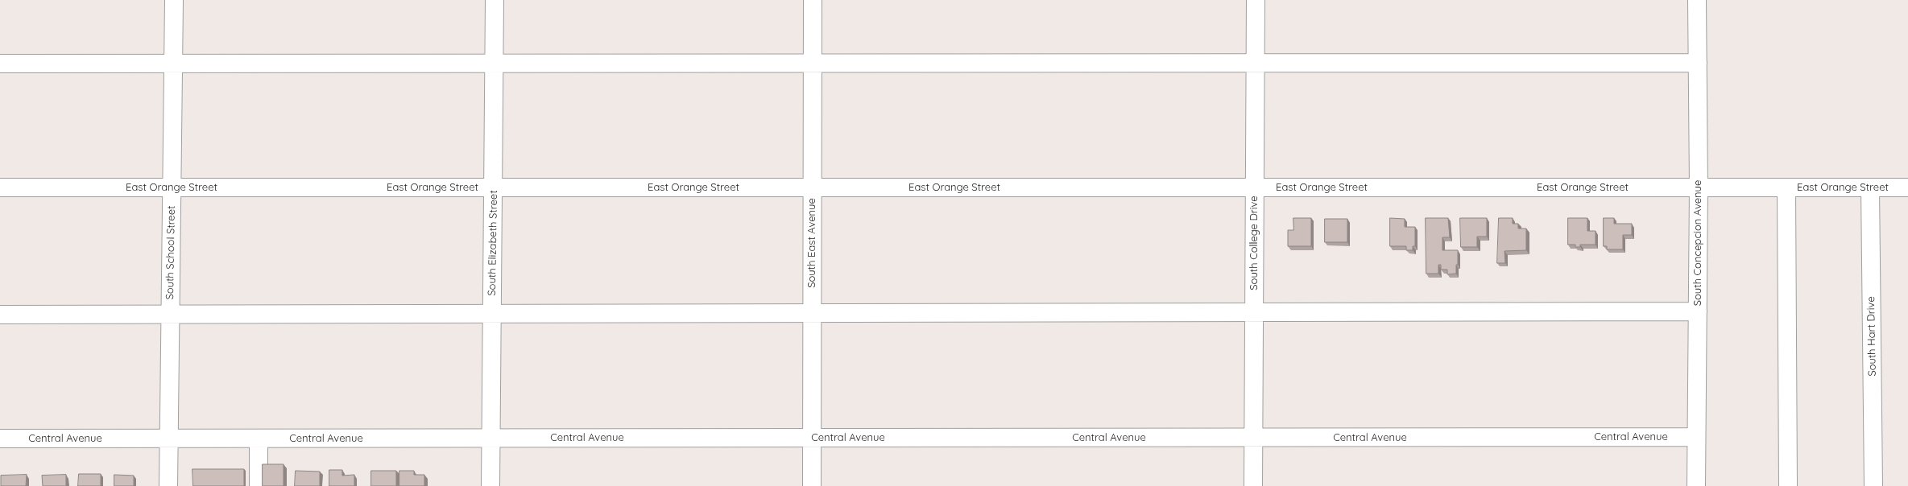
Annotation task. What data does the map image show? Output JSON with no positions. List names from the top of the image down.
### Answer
{
  "streets": {
    "street": [
      "East Orange Street",
      "South Elizabeth Street",
      "South East Avenue",
      "South College Drive",
      "South Concepcion Avenue",
      "South School Street",
      "South Hart Drive",
      "Central Avenue"
    ]
  },
  "crossings": [
    ["East Orange Street", "South Elizabeth Street"],
    ["East Orange Street", "South East Avenue"],
    ["East Orange Street", "South College Drive"],
    ["East Orange Street", "South Concepcion Avenue"],
    ["East Orange Street", "South School Street"],
    ["East Orange Street", "South Hart Drive"],
    ["South Elizabeth Street", "Central Avenue"],
    ["South East Avenue", "Central Avenue"],
    ["South College Drive", "Central Avenue"],
    ["South Concepcion Avenue", "Central Avenue"],
    ["South School Street", "Central Avenue"]
  ]
}
